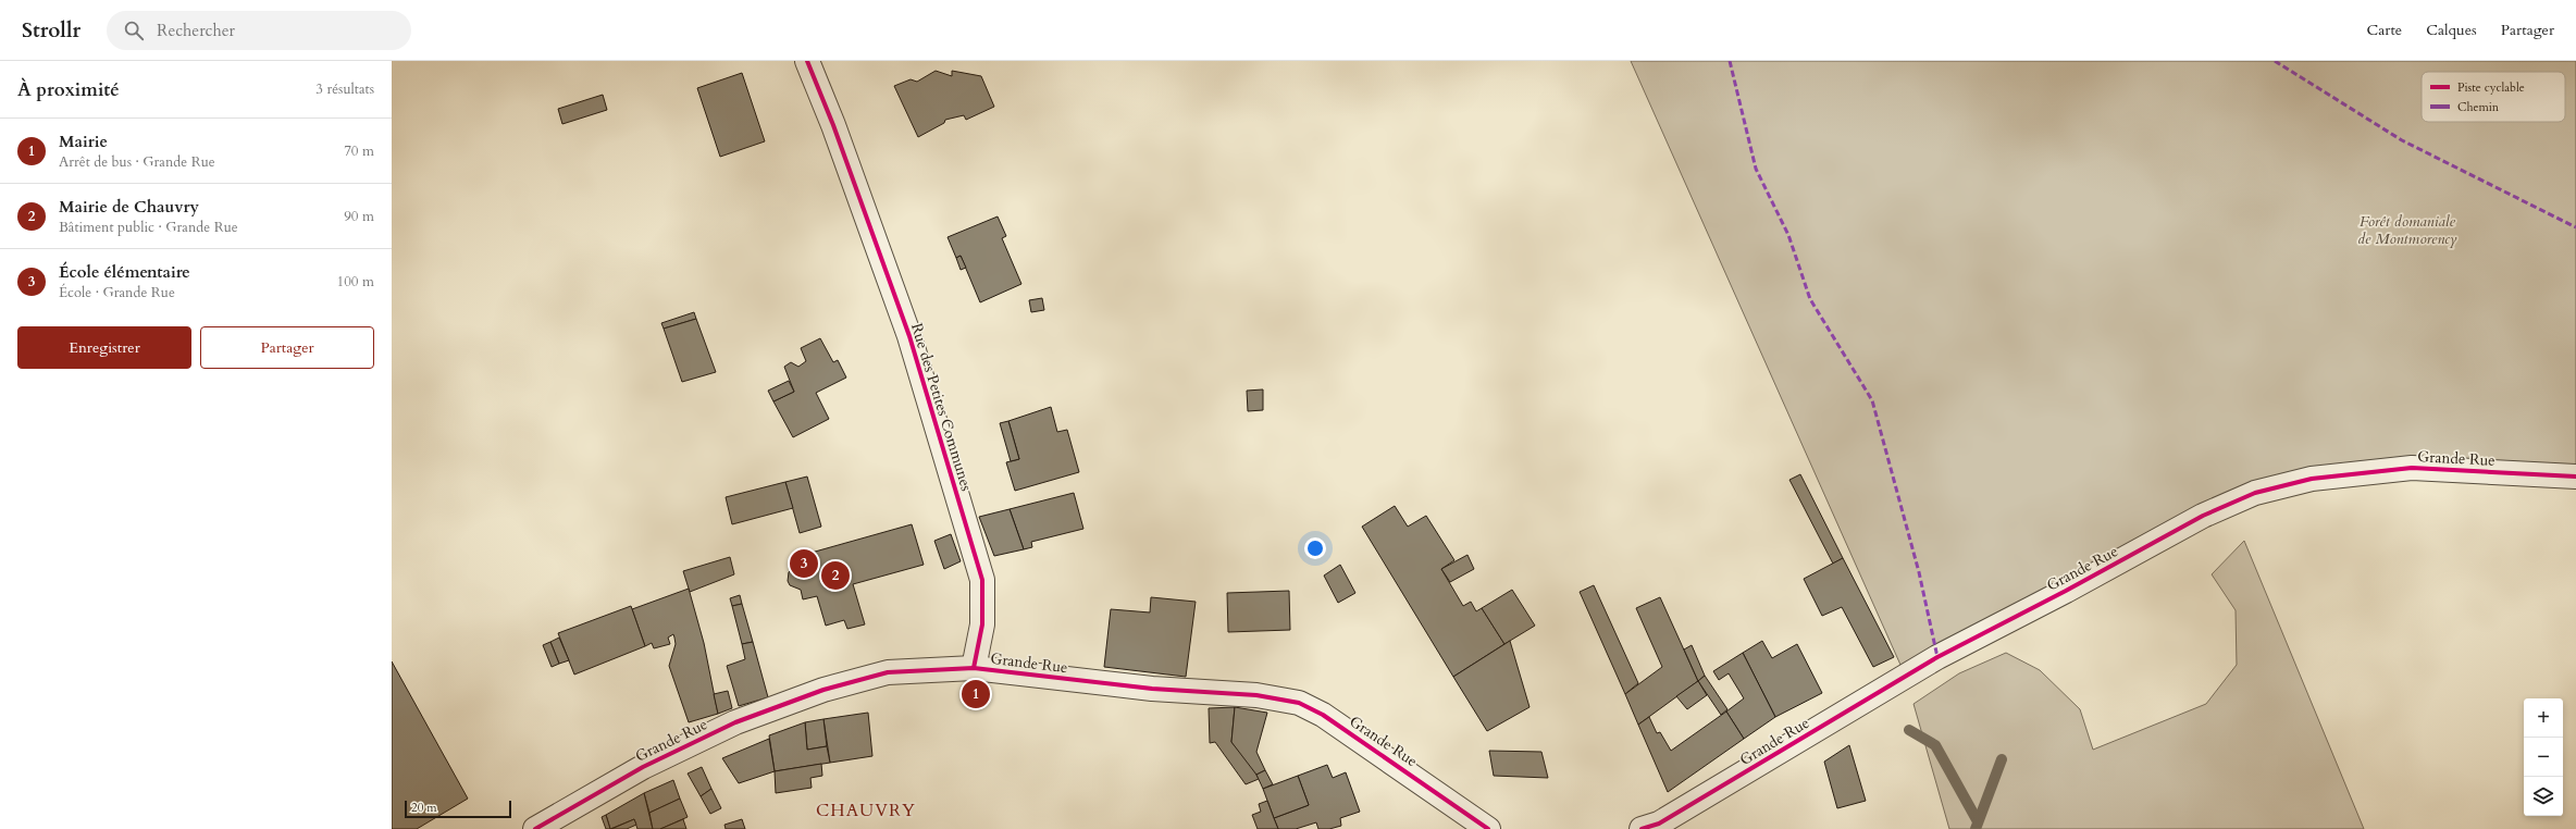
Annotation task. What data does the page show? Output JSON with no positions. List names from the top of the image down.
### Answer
{
  "streets": {
    "street": ["Rue des Petites Communes", "Grande Rue"]
  },
  "crossings": [
    ["Rue des Petites Communes", "Grande Rue"]
  ],
  "districts": ["CHAUVRY"],
  "parks": ["Forêt domaniale de Montmorency"],
  "legend": ["Piste cyclable", "Chemin"],
  "scale_bar": "20 m",
  "page": {
    "header": "Strollr",
    "search": "Rechercher",
    "nav": ["Carte", "Calques", "Partager"],
    "heading": ["À proximité", "3 résultats"],
    "list": [
      {
        "mark": "1",
        "name": "Mairie",
        "note": "Arrêt de bus · Grande Rue",
        "value": "70 m"
      },
      {
        "mark": "2",
        "name": "Mairie de Chauvry",
        "note": "Bâtiment public · Grande Rue",
        "value": "90 m"
      },
      {
        "mark": "3",
        "name": "École élémentaire",
        "note": "École · Grande Rue",
        "value": "100 m"
      }
    ],
    "buttons": ["Enregistrer", "Partager"],
    "pins": ["3", "2", "1"],
    "map_buttons": ["+", "−"],
    "scale": "20 m"
  }
}
